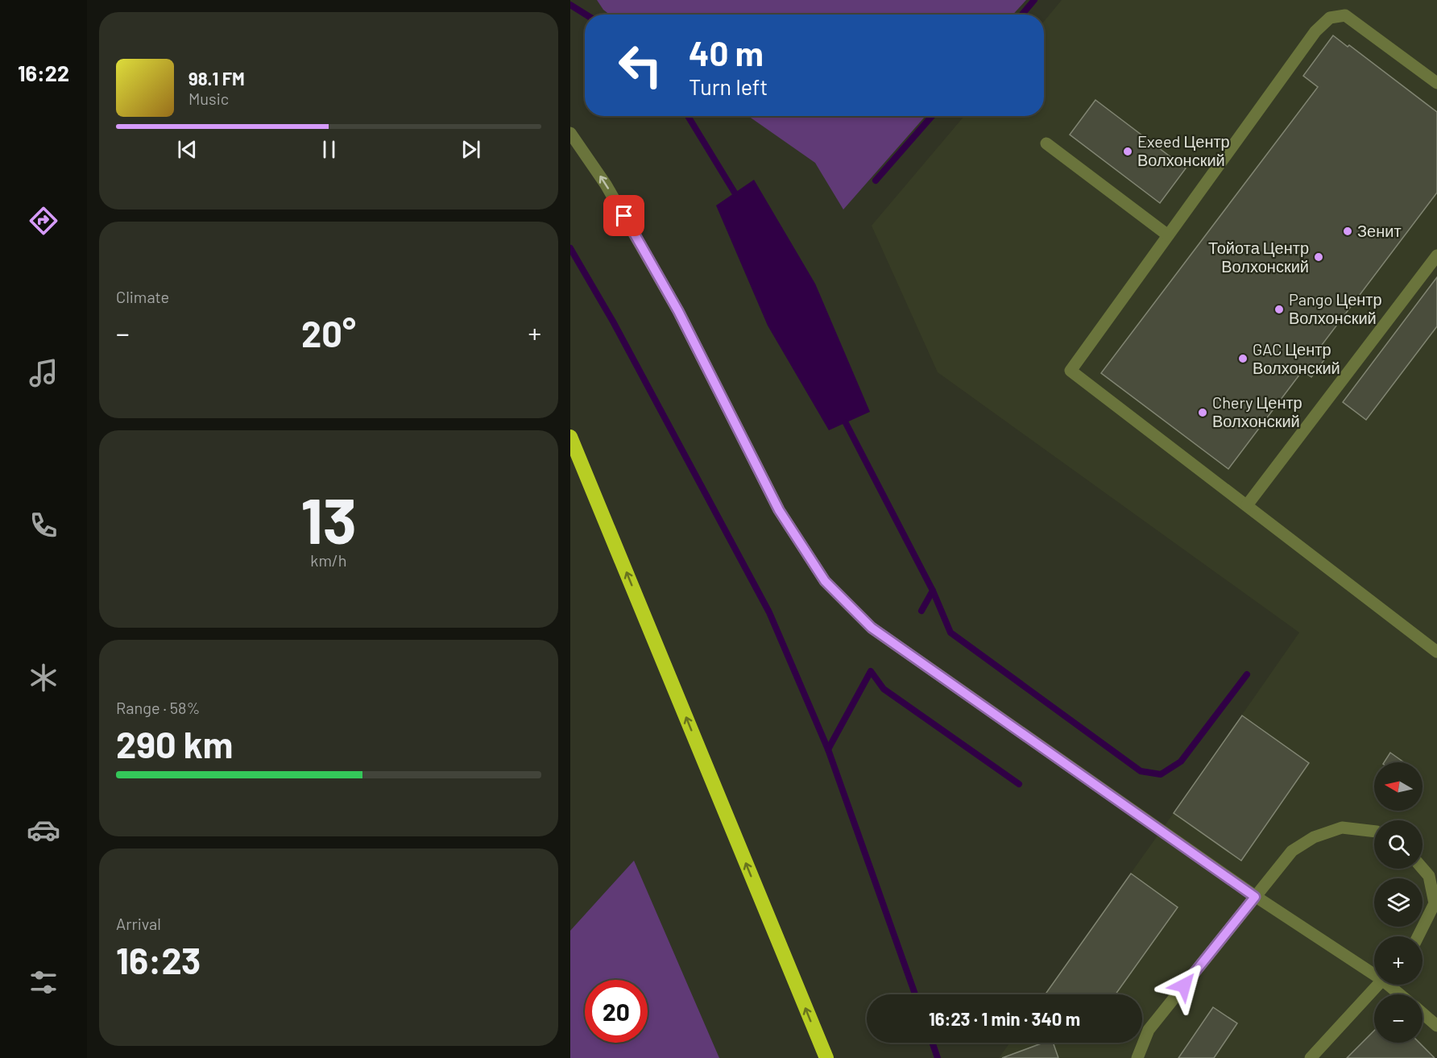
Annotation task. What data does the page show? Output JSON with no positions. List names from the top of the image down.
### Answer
{
  "places": [
    "Exeed Центр Волхонский",
    "Зенит",
    "Тойота Центр Волхонский",
    "Pango Центр Волхонский",
    "GAC Центр Волхонский",
    "Chery Центр Волхонский"
  ],
  "north": "left",
  "page": {
    "tabs": "16:22",
    "turn": ["40 m", "Turn left"],
    "song": ["98.1 FM", "Music"],
    "tile": [
      "Climate",
      ["13", "km/h"],
      ["Range · 58%", "290 km"],
      ["Arrival", "16:23"]
    ],
    "heat": ["−", "20°", "+"],
    "map_buttons": ["+", "−"],
    "limit": "20",
    "trip": "16:23 · 1 min · 340 m"
  }
}
